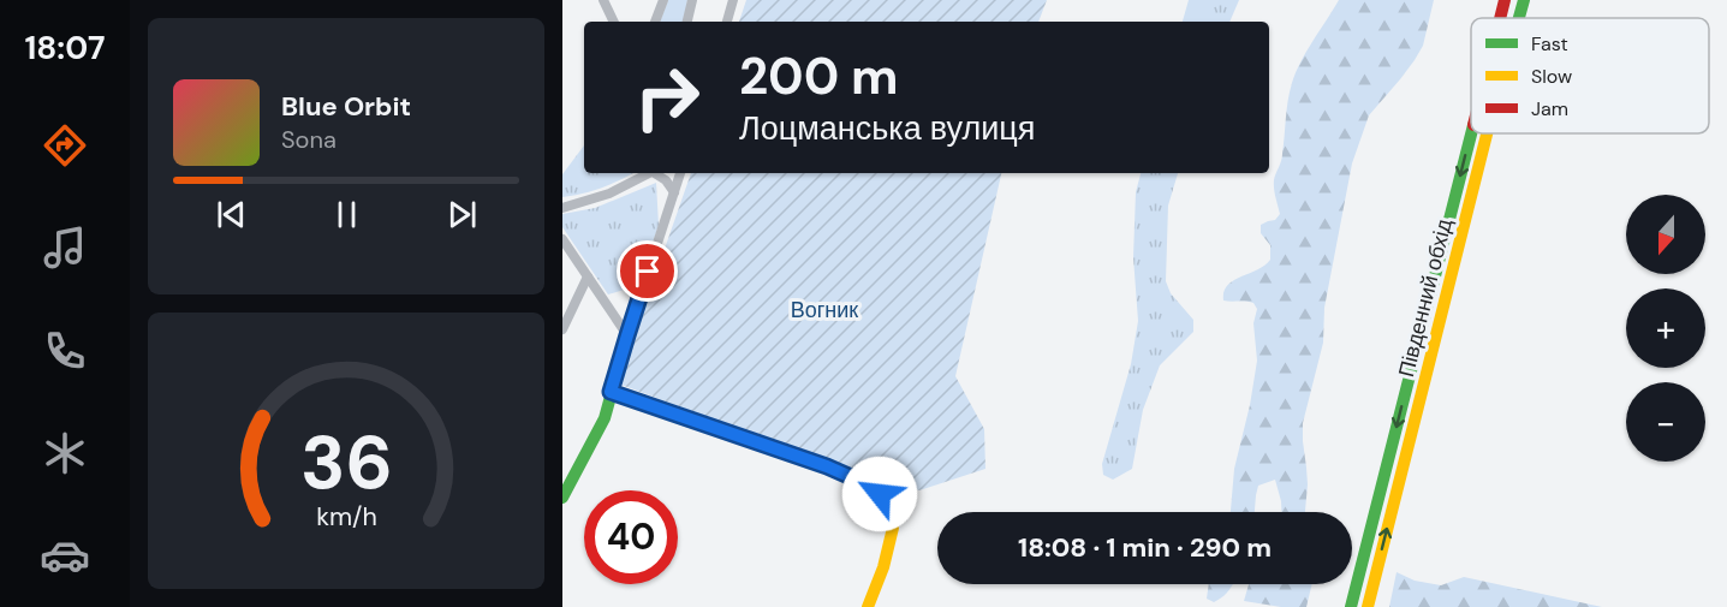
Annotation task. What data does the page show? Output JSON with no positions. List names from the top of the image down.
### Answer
{
  "streets": {
    "main road": ["Південний обхід"]
  },
  "parks": ["Вогник"],
  "legend": ["Fast", "Slow", "Jam"],
  "north": "bottom",
  "page": {
    "tabs": "18:07",
    "turn": ["200 m", "Лоцманська вулиця"],
    "song": ["Blue Orbit", "Sona"],
    "map_buttons": ["+", "−"],
    "limit": "40",
    "trip": "18:08 · 1 min · 290 m",
    "gauge": ["36", "km/h"]
  }
}
